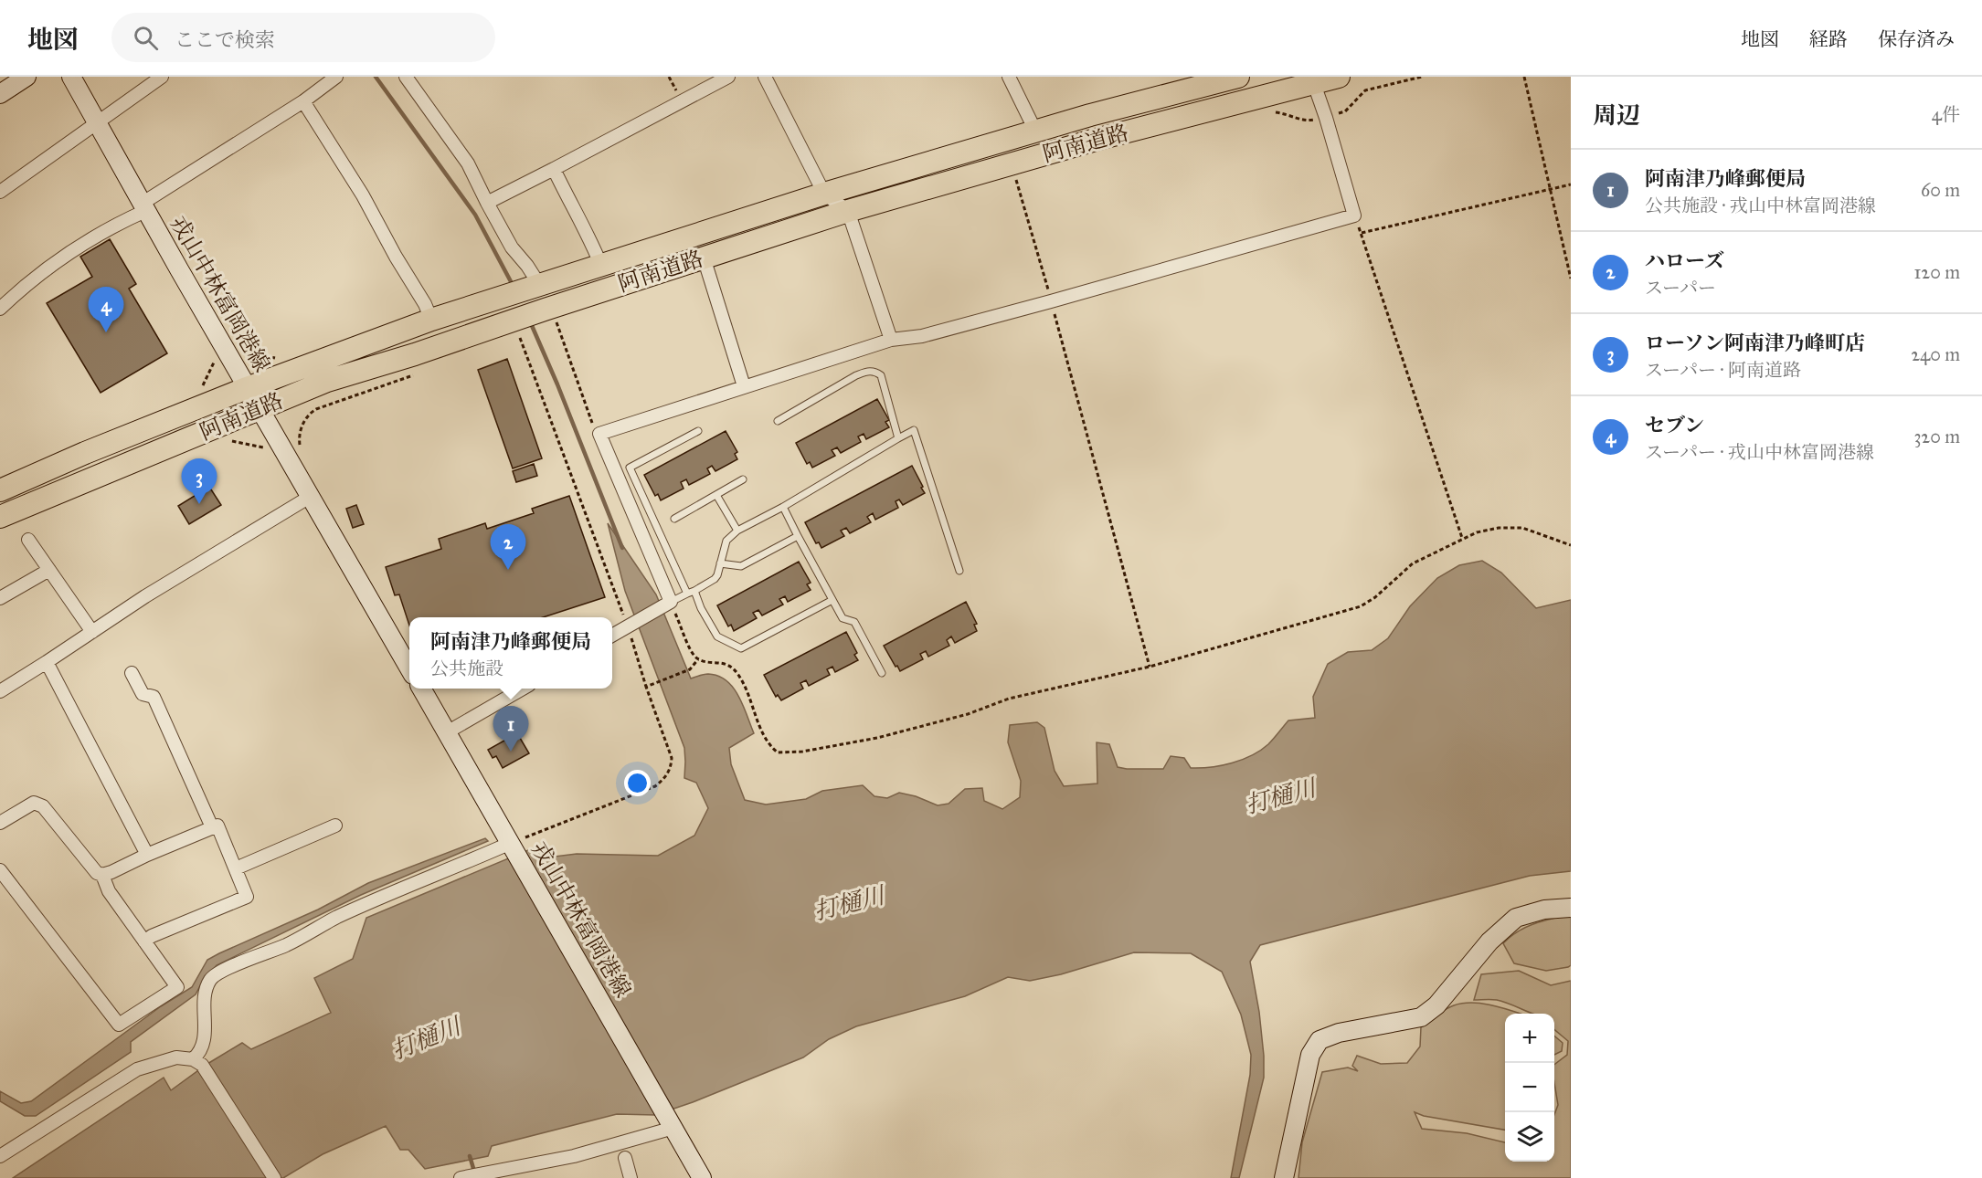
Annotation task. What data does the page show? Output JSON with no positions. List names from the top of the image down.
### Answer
{
  "streets": {
    "highway": ["阿南道路"],
    "main road": ["戎山中林富岡港線"]
  },
  "crossings": [
    ["阿南道路", "戎山中林富岡港線"]
  ],
  "water": ["打樋川"],
  "page": {
    "header": "地図",
    "search": "ここで検索",
    "nav": ["地図", "経路", "保存済み"],
    "heading": ["周辺", "4件"],
    "list": [
      {
        "mark": "1",
        "name": "阿南津乃峰郵便局",
        "note": "公共施設 · 戎山中林富岡港線",
        "value": "60 m"
      },
      {
        "mark": "2",
        "name": "ハローズ",
        "note": "スーパー",
        "value": "120 m"
      },
      {
        "mark": "3",
        "name": "ローソン阿南津乃峰町店",
        "note": "スーパー · 阿南道路",
        "value": "240 m"
      },
      {
        "mark": "4",
        "name": "セブン",
        "note": "スーパー · 戎山中林富岡港線",
        "value": "320 m"
      }
    ],
    "pins": [
      "4",
      "3",
      "2",
      "1"
    ],
    "popup": ["阿南津乃峰郵便局", "公共施設"],
    "map_buttons": ["+", "−"]
  }
}
